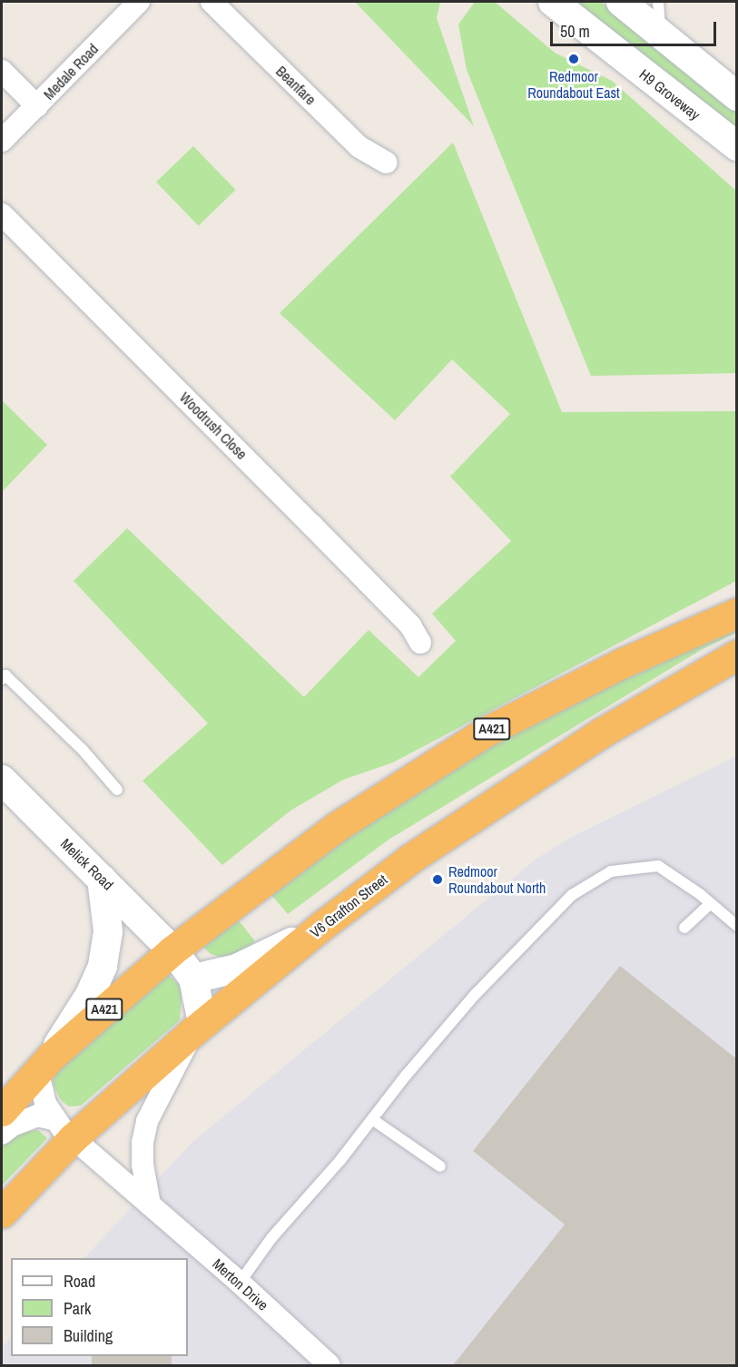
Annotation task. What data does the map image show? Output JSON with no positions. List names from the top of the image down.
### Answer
{
  "streets": {
    "highway": ["A421", "V6 Grafton Street"],
    "street": [
      "Medale Road",
      "Beanfare",
      "H9 Groveway",
      "Woodrush Close",
      "Melick Road",
      "Merton Drive"
    ]
  },
  "crossings": [
    ["A421", "Melick Road"],
    ["V6 Grafton Street", "Merton Drive"]
  ],
  "places": ["Redmoor Roundabout East", "Redmoor Roundabout North"],
  "legend": ["Road", "Park", "Building"],
  "scale_bar": "50 m"
}
